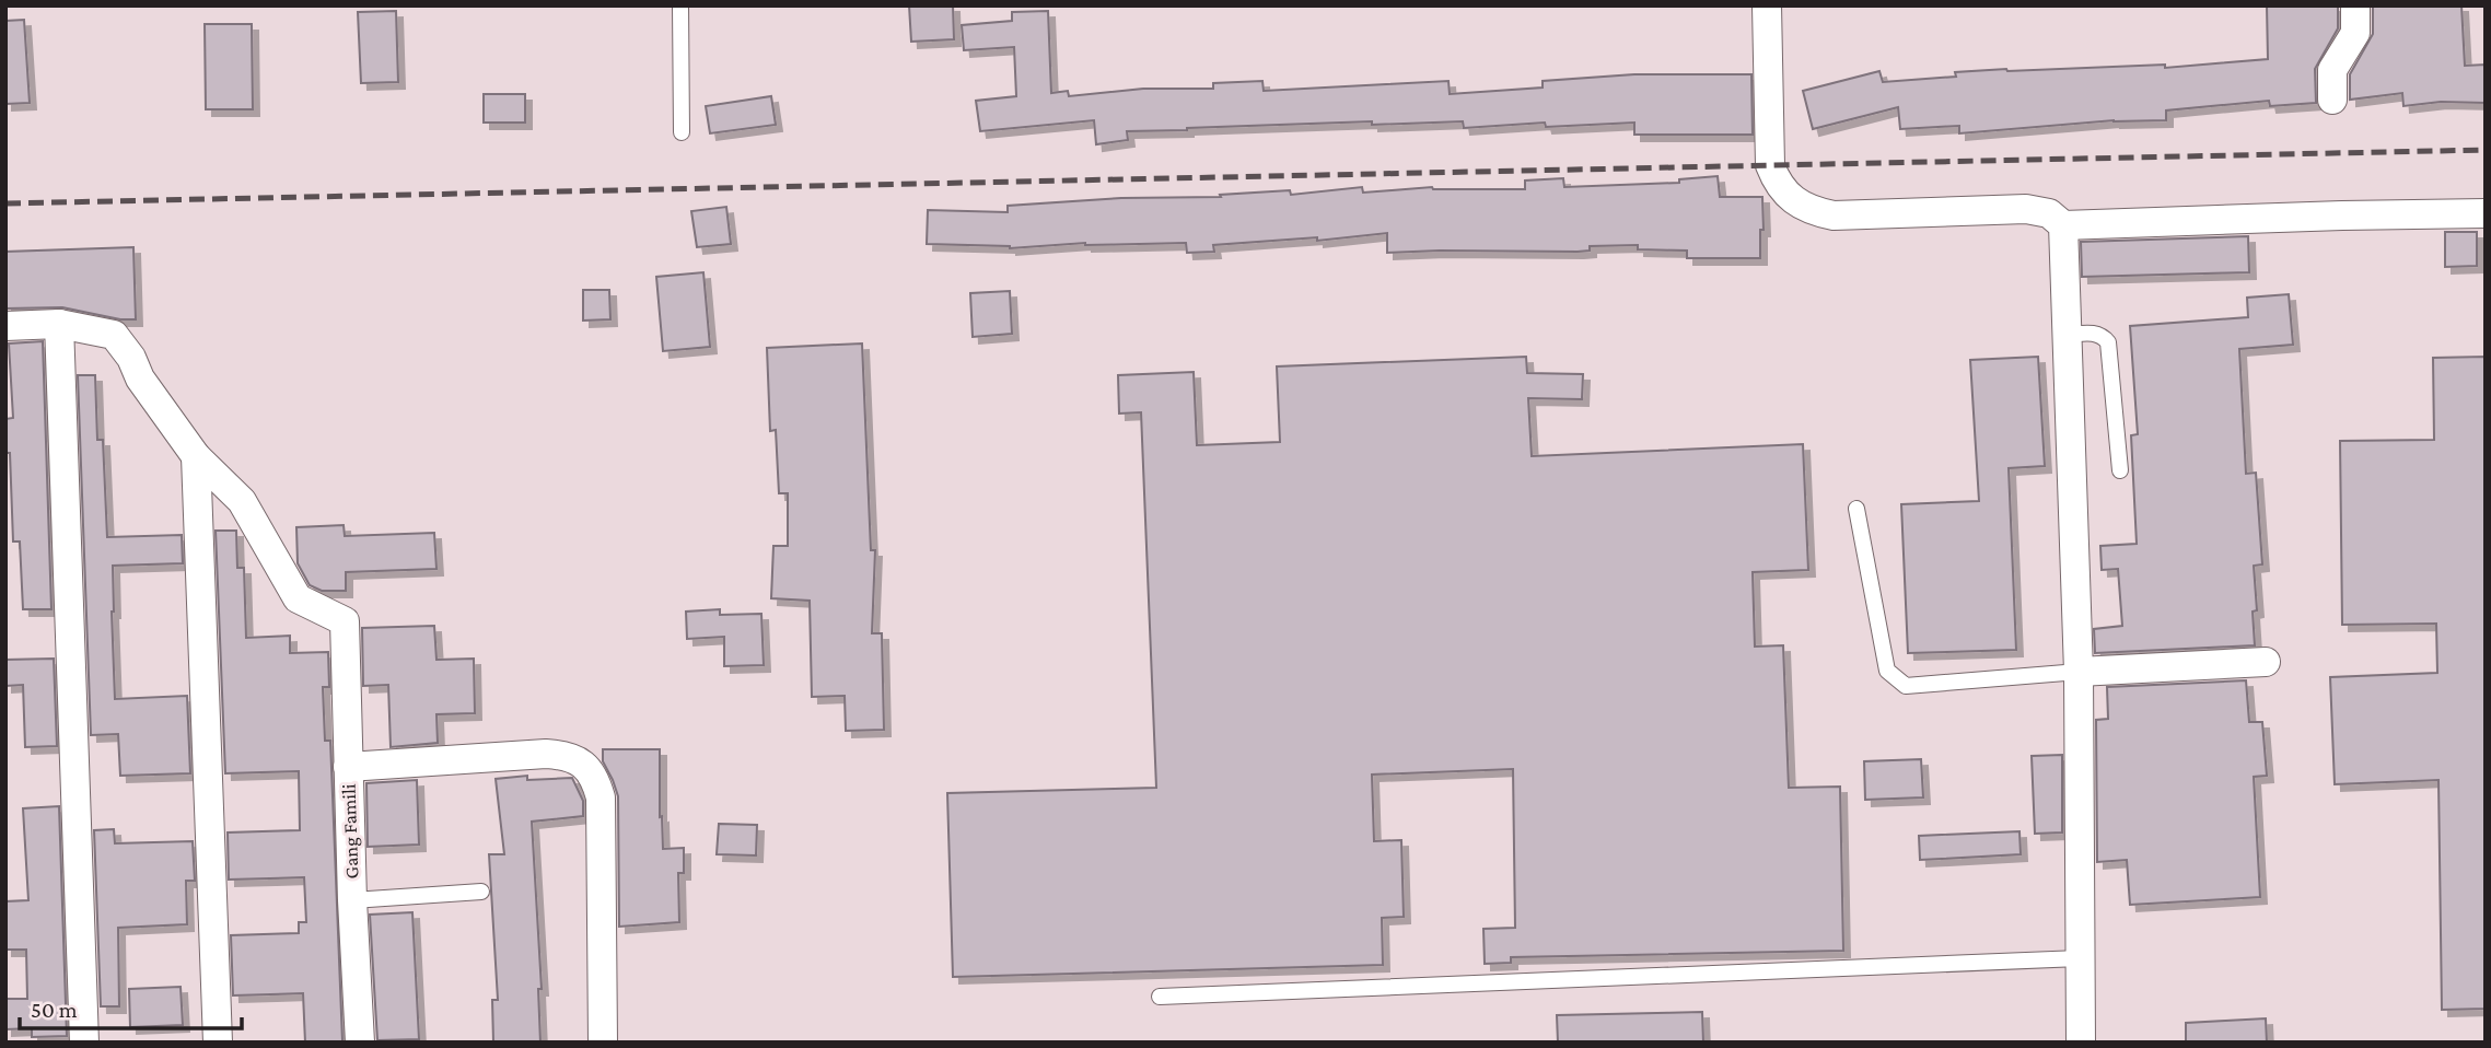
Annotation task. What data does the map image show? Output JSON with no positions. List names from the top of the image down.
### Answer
{
  "streets": {
    "street": ["Gang Famili"]
  },
  "scale_bar": "50 m"
}
